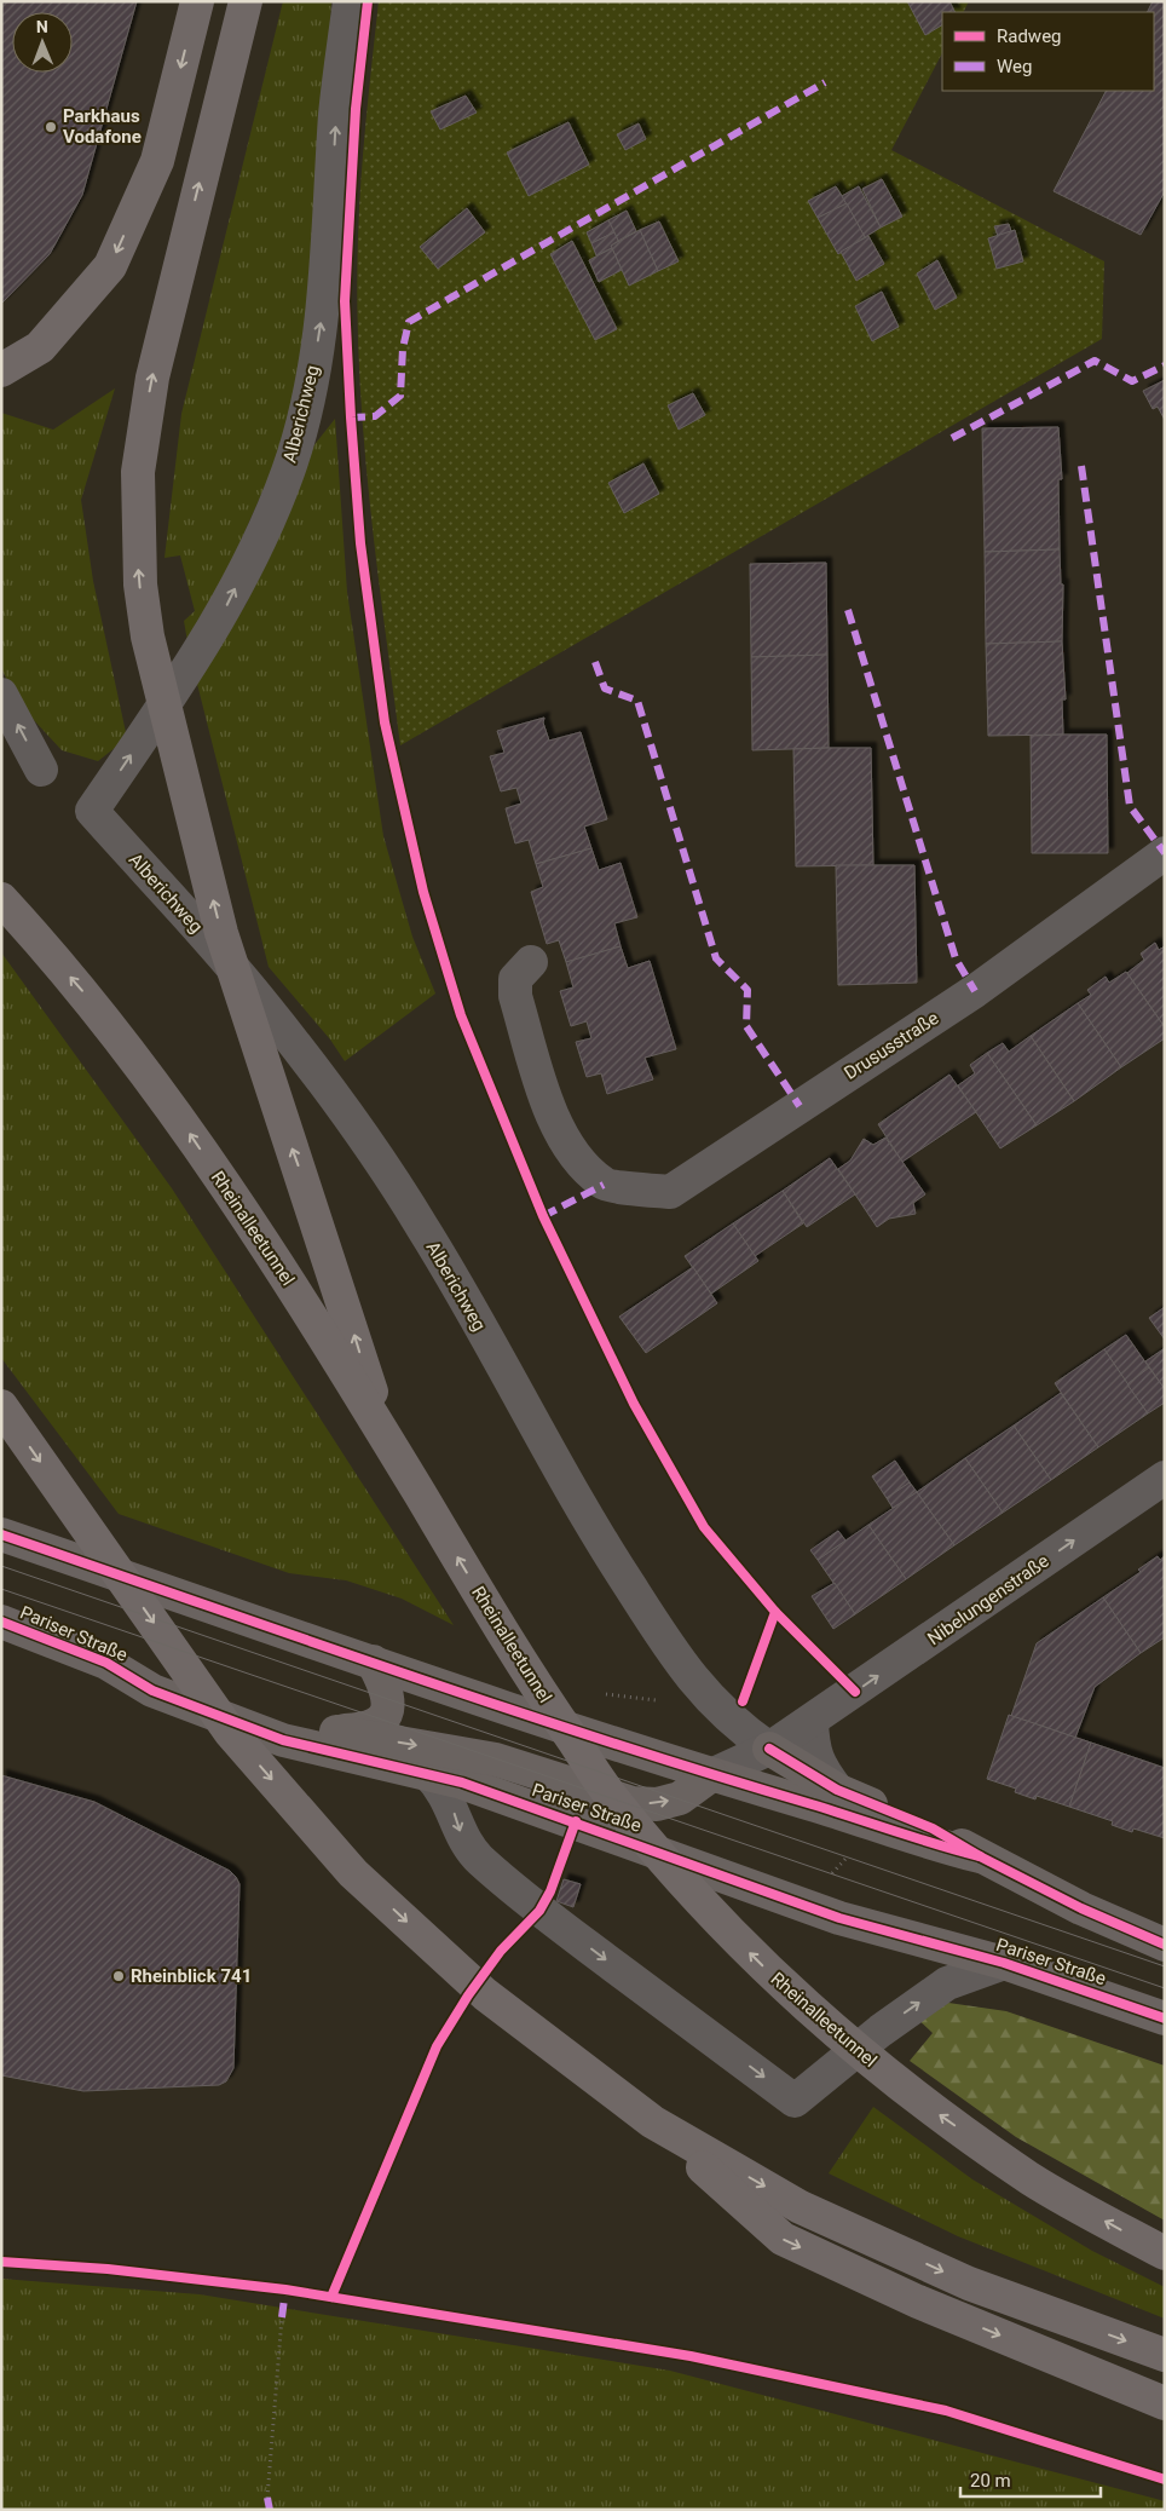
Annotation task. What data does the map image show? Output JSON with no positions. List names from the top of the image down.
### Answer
{
  "streets": {
    "highway": ["Rheinalleetunnel"],
    "main road": ["Pariser Straße"],
    "street": ["Alberichweg", "Drususstraße", "Nibelungenstraße"]
  },
  "crossings": [
    ["Alberichweg", "Nibelungenstraße"],
    ["Alberichweg", "Pariser Straße"],
    ["Nibelungenstraße", "Pariser Straße"]
  ],
  "one_way": ["Alberichweg", "Nibelungenstraße"],
  "places": ["Parkhaus Vodafone", "Rheinblick 741"],
  "legend": ["Radweg", "Weg"],
  "scale_bar": "20 m",
  "north": "top"
}
